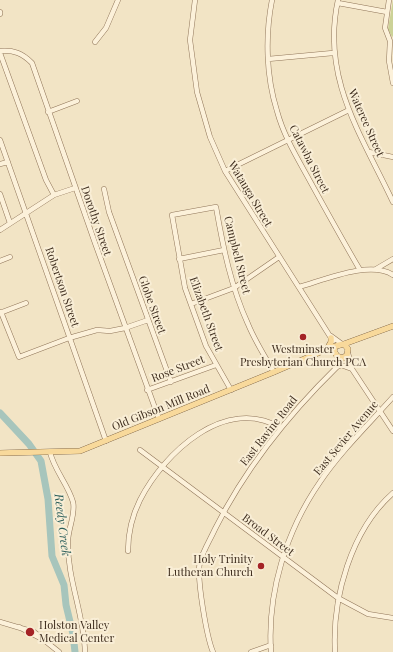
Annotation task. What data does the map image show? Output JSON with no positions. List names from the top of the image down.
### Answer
{
  "streets": {
    "main road": ["Old Gibson Mill Road"],
    "street": [
      "Wateree Street",
      "Catawba Street",
      "Watauga Street",
      "Dorothy Street",
      "Campbell Street",
      "Robertson Street",
      "Globe Street",
      "Elizabeth Street",
      "Rose Street",
      "East Ravine Road",
      "East Sevier Avenue",
      "Broad Street"
    ]
  },
  "crossings": [
    ["Watauga Street", "Old Gibson Mill Road"],
    ["Dorothy Street", "Rose Street"],
    ["Dorothy Street", "Old Gibson Mill Road"],
    ["Campbell Street", "Elizabeth Street"],
    ["Campbell Street", "Old Gibson Mill Road"],
    ["Robertson Street", "Old Gibson Mill Road"],
    ["Globe Street", "Rose Street"],
    ["Elizabeth Street", "Rose Street"],
    ["Elizabeth Street", "Old Gibson Mill Road"],
    ["East Ravine Road", "Broad Street"],
    ["East Sevier Avenue", "Broad Street"]
  ],
  "water": ["Reedy Creek"],
  "places": ["Westminster Presbyterian Church PCA", "Holy Trinity Lutheran Church", "Holston Valley Medical Center"]
}
